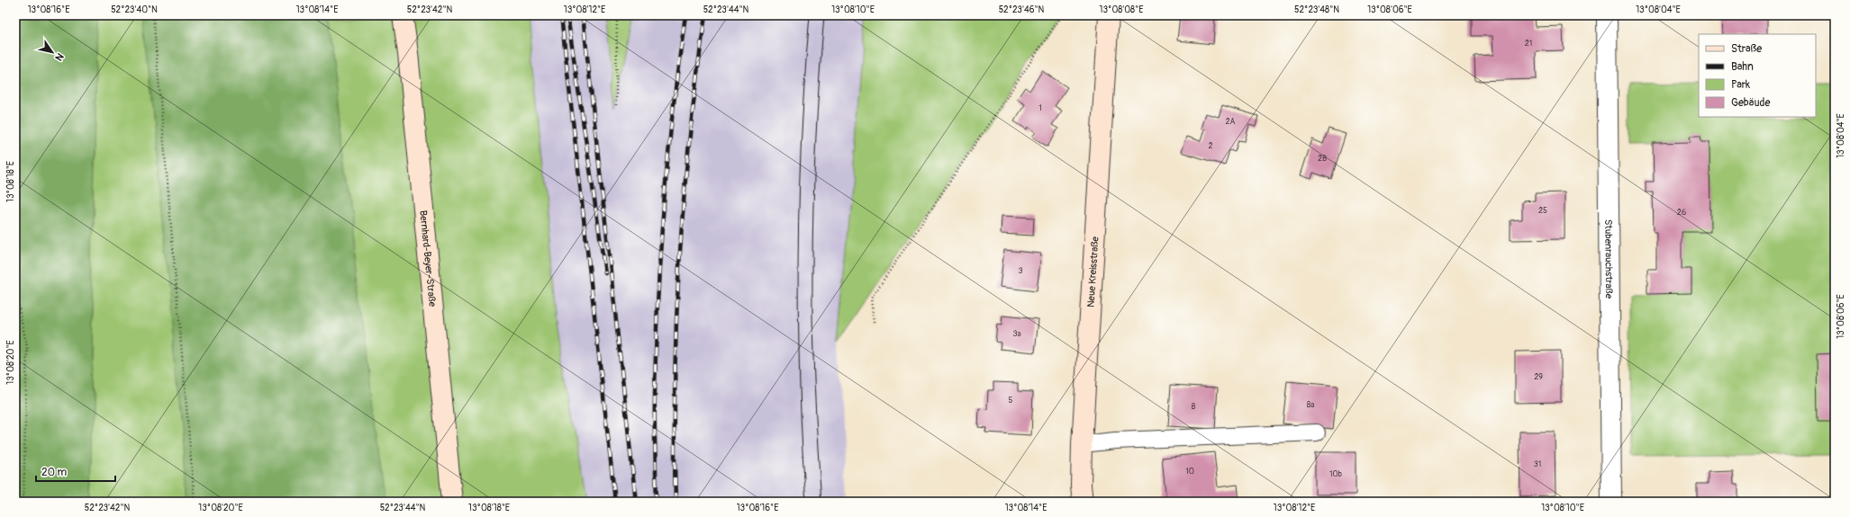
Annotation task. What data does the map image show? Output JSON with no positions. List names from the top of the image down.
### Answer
{
  "streets": {
    "street": ["Bernhard-Beyer-Straße", "Stubenrauchstraße", "Neue Kreisstraße"]
  },
  "house_numbers": [
    "21",
    "1",
    "2A",
    "2",
    "2B",
    "25",
    "26",
    "3",
    "3a",
    "29",
    "5",
    "8a",
    "8",
    "31",
    "10",
    "10b"
  ],
  "legend": [
    "Straße",
    "Bahn",
    "Park",
    "Gebäude"
  ],
  "scale_bar": "20 m",
  "north": "bottom right",
  "coordinates": [
    "13°08'16\"E",
    "52°23'40\"N",
    "13°08'14\"E",
    "52°23'42\"N",
    "13°08'12\"E",
    "52°23'44\"N",
    "13°08'10\"E",
    "52°23'46\"N",
    "13°08'08\"E",
    "52°23'48\"N",
    "13°08'06\"E",
    "13°08'04\"E",
    "13°08'18\"E",
    "13°08'20\"E"
  ]
}
